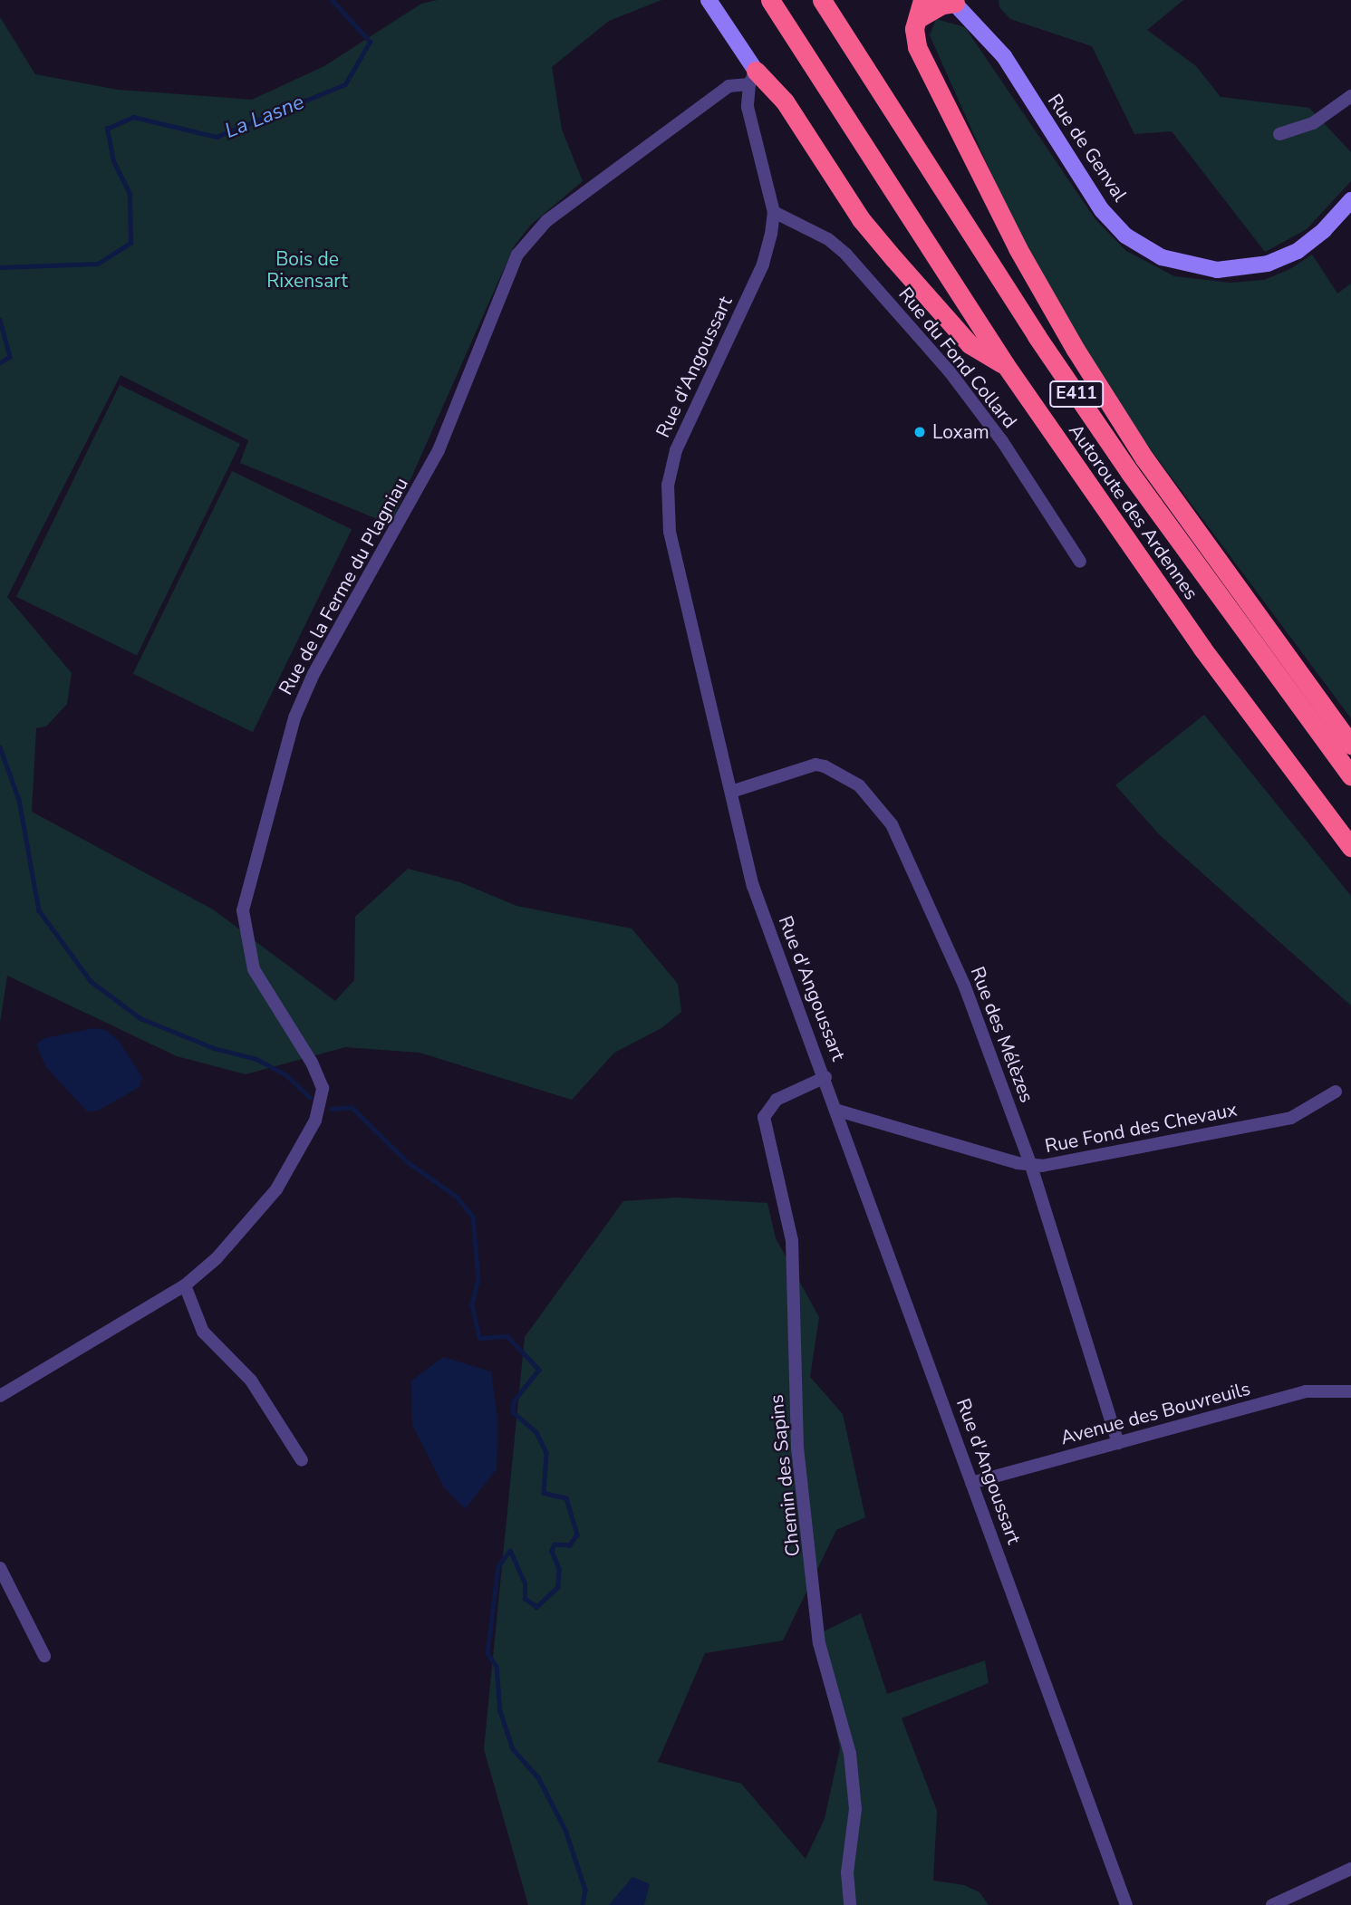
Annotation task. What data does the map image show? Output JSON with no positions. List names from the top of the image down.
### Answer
{
  "streets": {
    "highway": ["E411", "Autoroute des Ardennes"],
    "street": [
      "Rue de Genval",
      "Rue du Fond Collard",
      "Rue d'Angoussart",
      "Rue de la Ferme du Plagniau",
      "Rue des Mélèzes",
      "Rue Fond des Chevaux",
      "Avenue des Bouvreuils",
      "Chemin des Sapins"
    ]
  },
  "crossings": [
    ["Rue du Fond Collard", "Rue d'Angoussart"],
    ["Rue d'Angoussart", "Rue de la Ferme du Plagniau"],
    ["Rue d'Angoussart", "Rue des Mélèzes"],
    ["Rue d'Angoussart", "Rue Fond des Chevaux"],
    ["Rue d'Angoussart", "Avenue des Bouvreuils"],
    ["Rue d'Angoussart", "Chemin des Sapins"],
    ["Rue des Mélèzes", "Rue Fond des Chevaux"],
    ["Rue des Mélèzes", "Avenue des Bouvreuils"]
  ],
  "water": ["La Lasne"],
  "parks": ["Bois de Rixensart"],
  "places": ["Loxam"]
}
